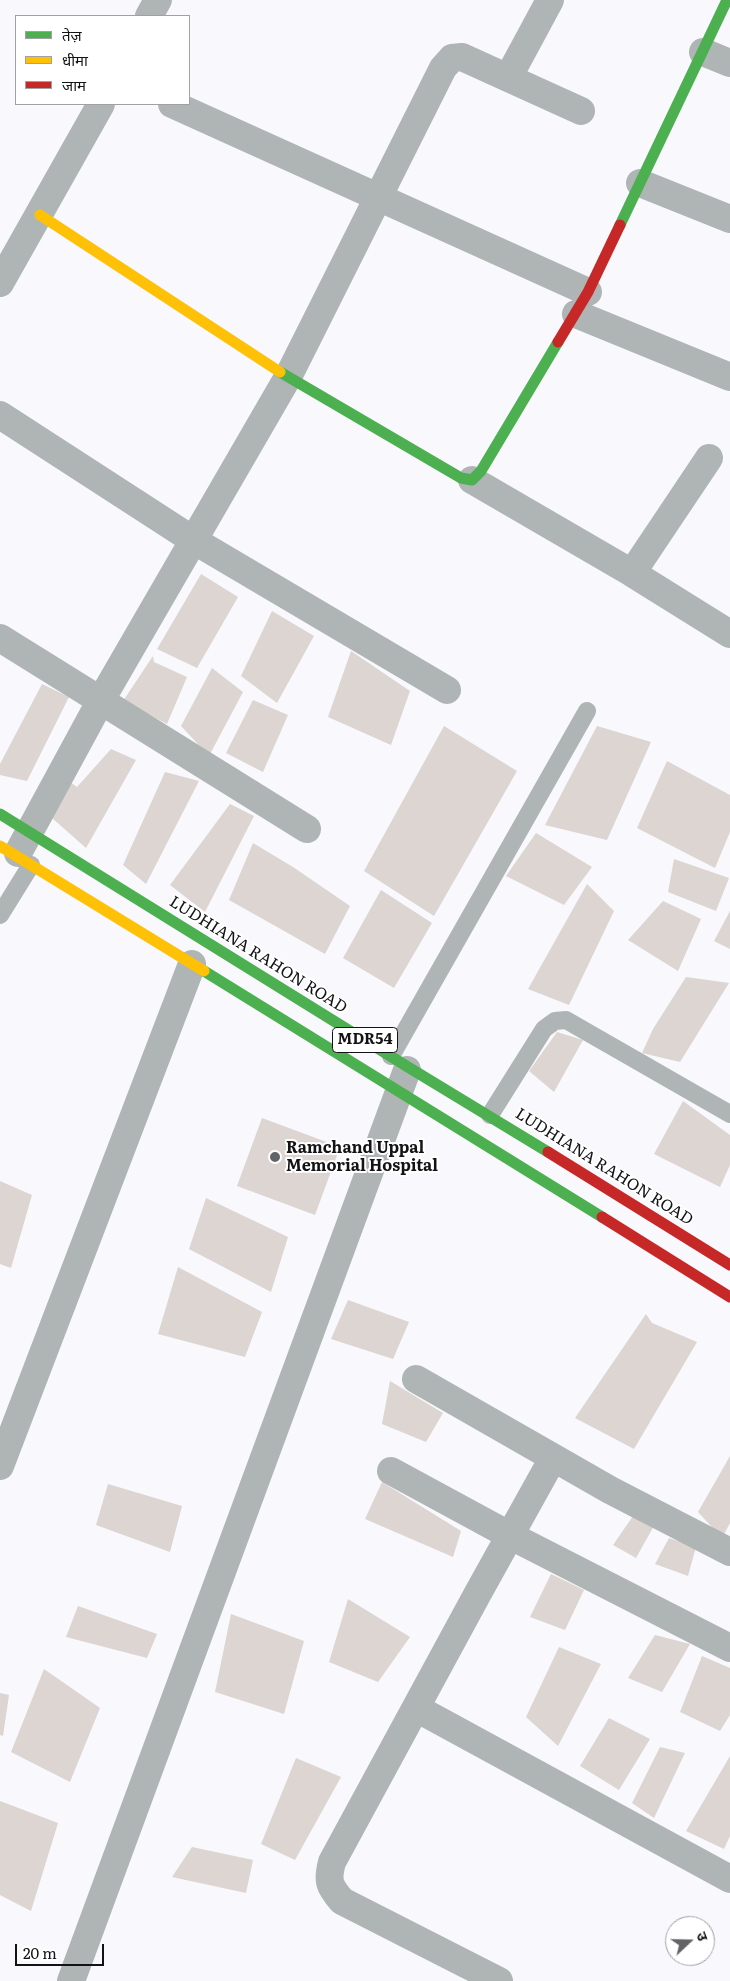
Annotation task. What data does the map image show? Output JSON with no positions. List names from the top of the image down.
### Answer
{
  "streets": {
    "main road": ["LUDHIANA RAHON ROAD", "MDR54"]
  },
  "places": ["Ramchand Uppal Memorial Hospital"],
  "legend": ["तेज़", "धीमा", "जाम"],
  "scale_bar": "20 m",
  "north": "right"
}
